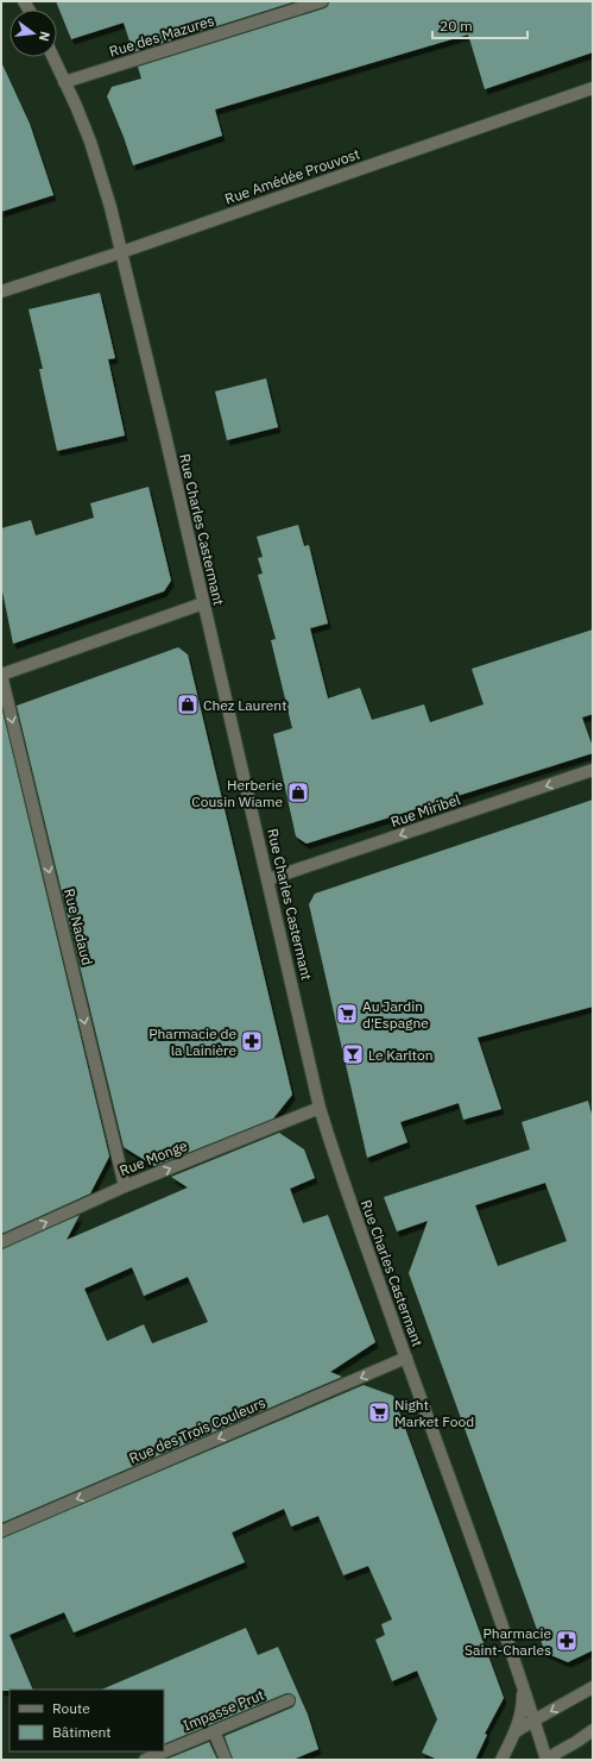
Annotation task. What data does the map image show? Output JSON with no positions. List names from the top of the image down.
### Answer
{
  "streets": {
    "street": [
      "Rue des Mazures",
      "Rue Amédée Prouvost",
      "Rue Charles Castermant",
      "Rue Miribel",
      "Rue Nadaud",
      "Rue Monge",
      "Rue des Trois Couleurs",
      "Impasse Prut"
    ]
  },
  "crossings": [
    ["Rue des Mazures", "Rue Charles Castermant"],
    ["Rue Amédée Prouvost", "Rue Charles Castermant"],
    ["Rue Charles Castermant", "Rue Miribel"],
    ["Rue Charles Castermant", "Rue Monge"],
    ["Rue Charles Castermant", "Rue des Trois Couleurs"],
    ["Rue Nadaud", "Rue Monge"]
  ],
  "one_way": [
    "Rue Miribel",
    "Rue Nadaud",
    "Rue Monge",
    "Rue des Trois Couleurs"
  ],
  "places": {
    "shop": ["Chez Laurent", "Herberie Cousin Wiame"],
    "supermarket": ["Au Jardin d'Espagne", "Night Market Food"],
    "pharmacy": ["Pharmacie de la Lainière", "Pharmacie Saint-Charles"],
    "bar": ["Le Karlton"]
  },
  "legend": ["Route", "Bâtiment"],
  "scale_bar": "20 m",
  "north": "right"
}
